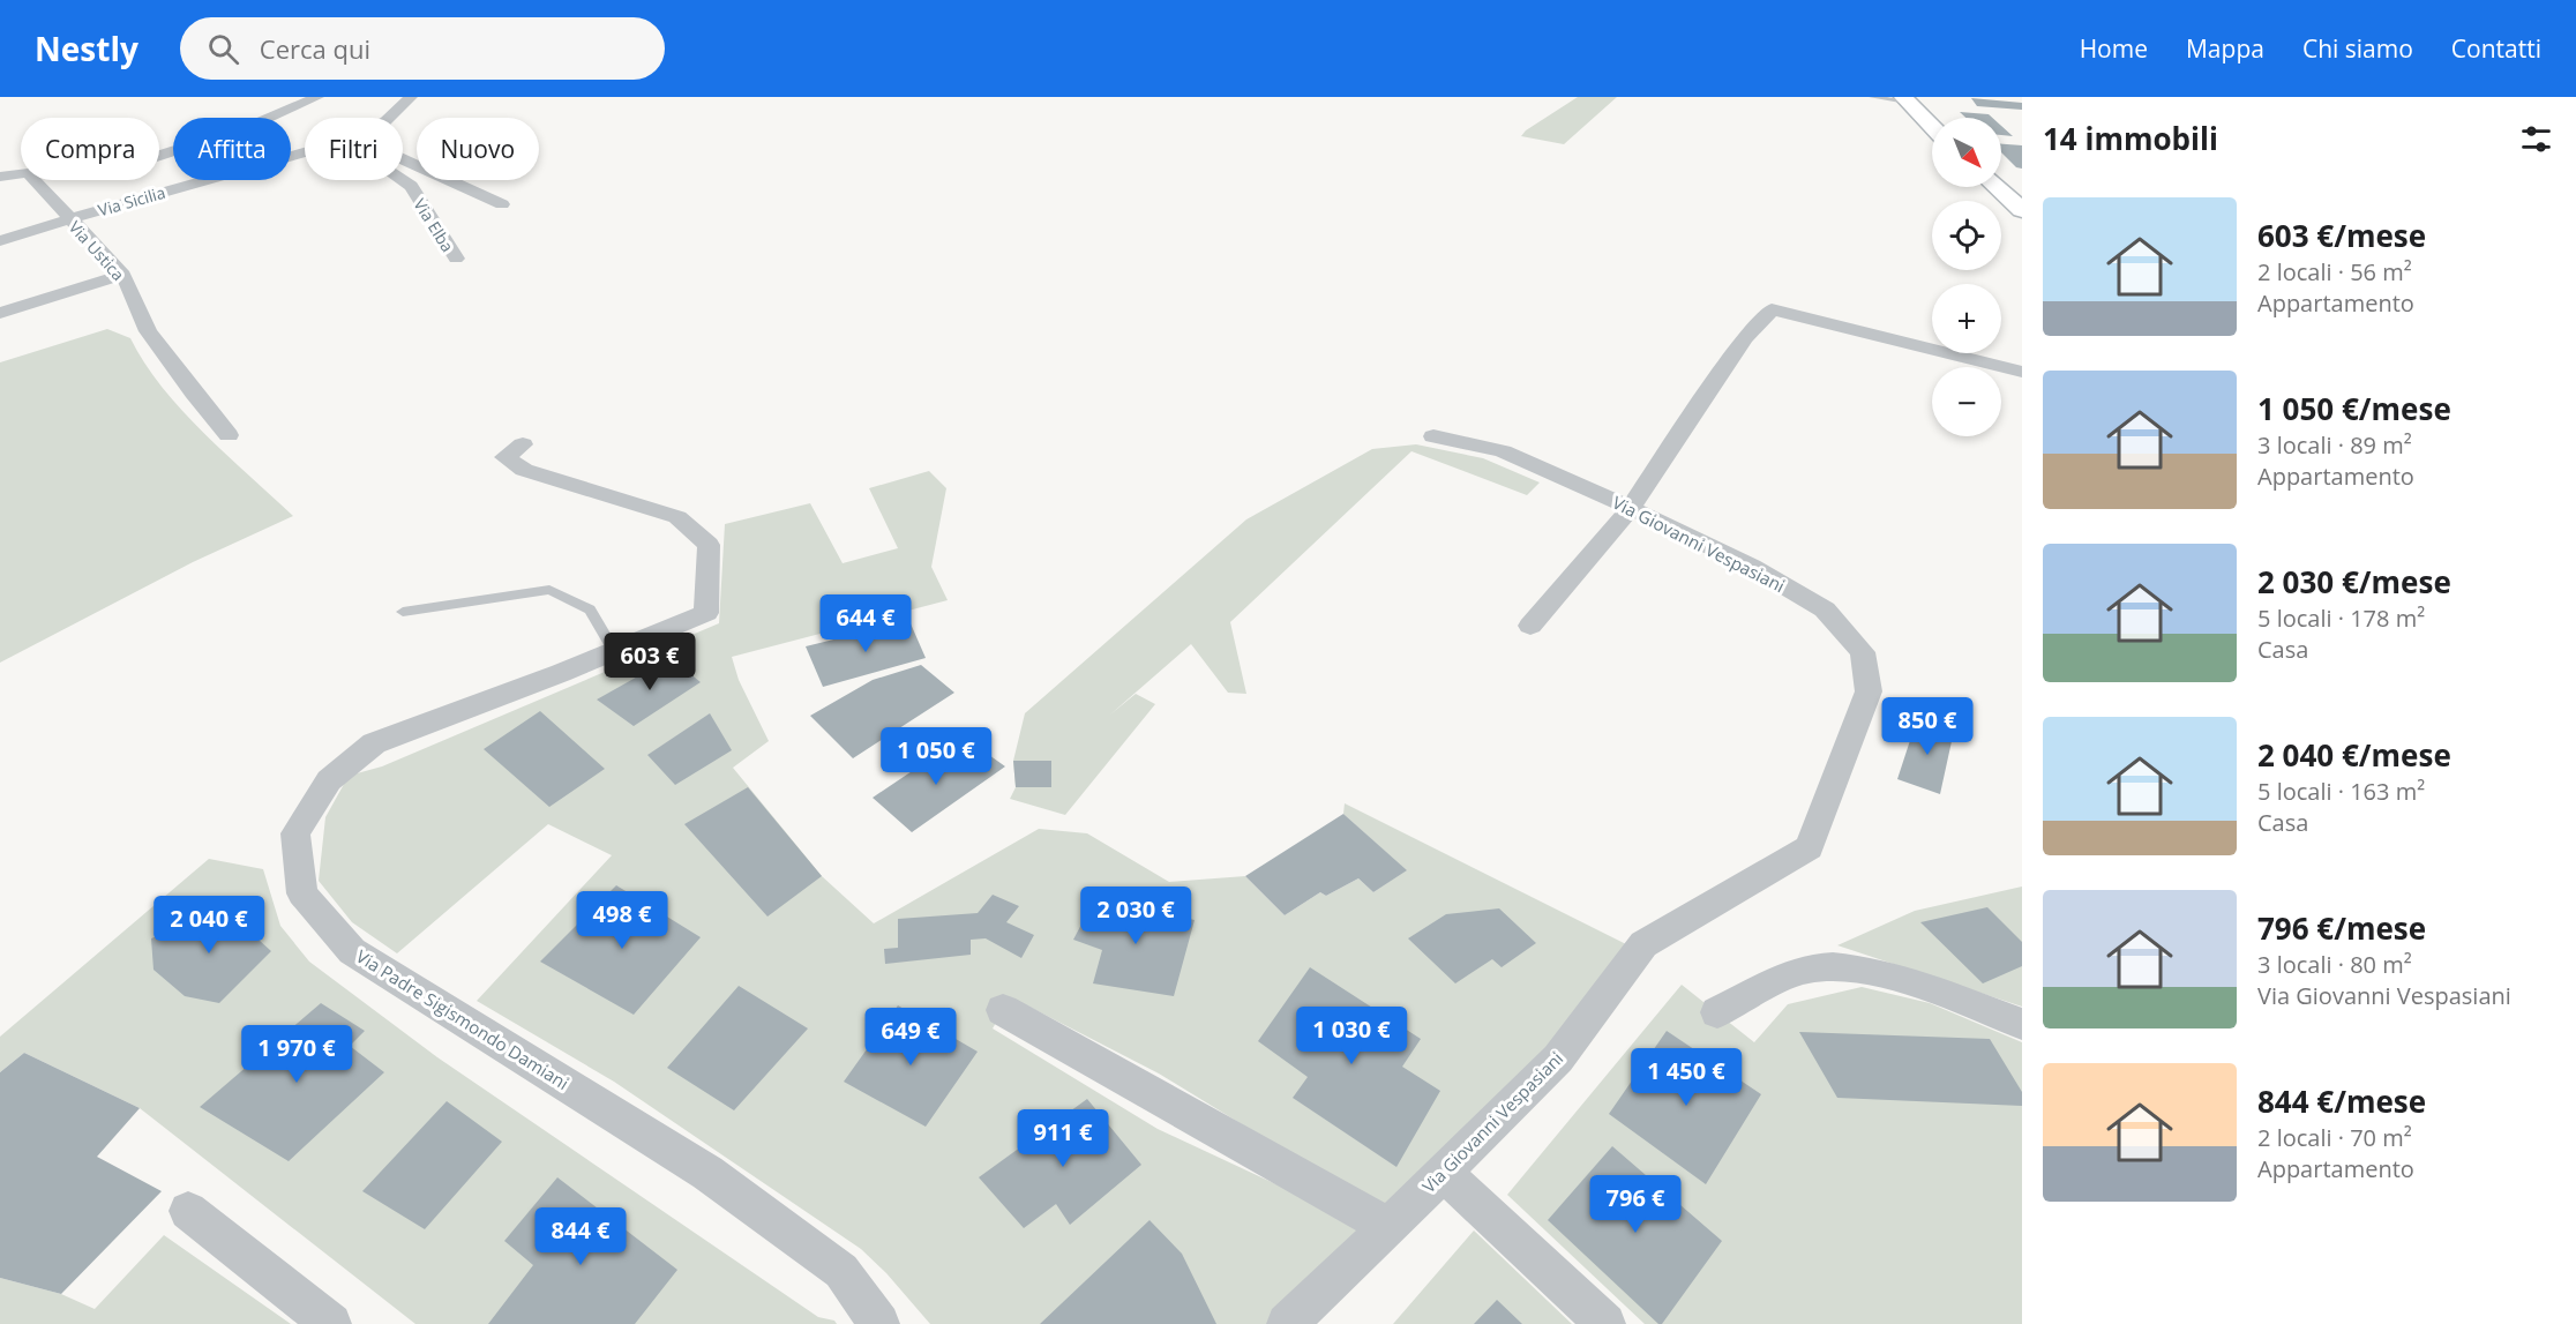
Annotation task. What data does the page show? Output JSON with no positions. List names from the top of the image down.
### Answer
{
  "streets": {
    "street": [
      "Via Sicilia",
      "Via Elba",
      "Via Ustica",
      "Via Giovanni Vespasiani",
      "Via Padre Sigismondo Damiani"
    ]
  },
  "crossings": [
    ["Via Sicilia", "Via Ustica"]
  ],
  "north": "bottom right",
  "page": {
    "header": "Nestly",
    "search": "Cerca qui",
    "nav": [
      "Home",
      "Mappa",
      "Chi siamo",
      "Contatti"
    ],
    "heading": "14 immobili",
    "map_buttons": ["+", "−"],
    "chip": [
      "Compra",
      "Affitta",
      "Filtri",
      "Nuovo"
    ],
    "list": [
      {
        "name": "603 €/mese",
        "note": "2 locali · 56 m² · Appartamento"
      },
      {
        "name": "1 050 €/mese",
        "note": "3 locali · 89 m² · Appartamento"
      },
      {
        "name": "2 030 €/mese",
        "note": "5 locali · 178 m² · Casa"
      },
      {
        "name": "2 040 €/mese",
        "note": "5 locali · 163 m² · Casa"
      },
      {
        "name": "796 €/mese",
        "note": "3 locali · 80 m² · Via Giovanni Vespasiani"
      },
      {
        "name": "844 €/mese",
        "note": "2 locali · 70 m² · Appartamento"
      }
    ],
    "price": [
      "644 €",
      "603 €",
      "850 €",
      "1 050 €",
      "2 030 €",
      "498 €",
      "2 040 €",
      "1 030 €",
      "649 €",
      "1 970 €",
      "1 450 €",
      "911 €",
      "796 €",
      "844 €"
    ]
  }
}
